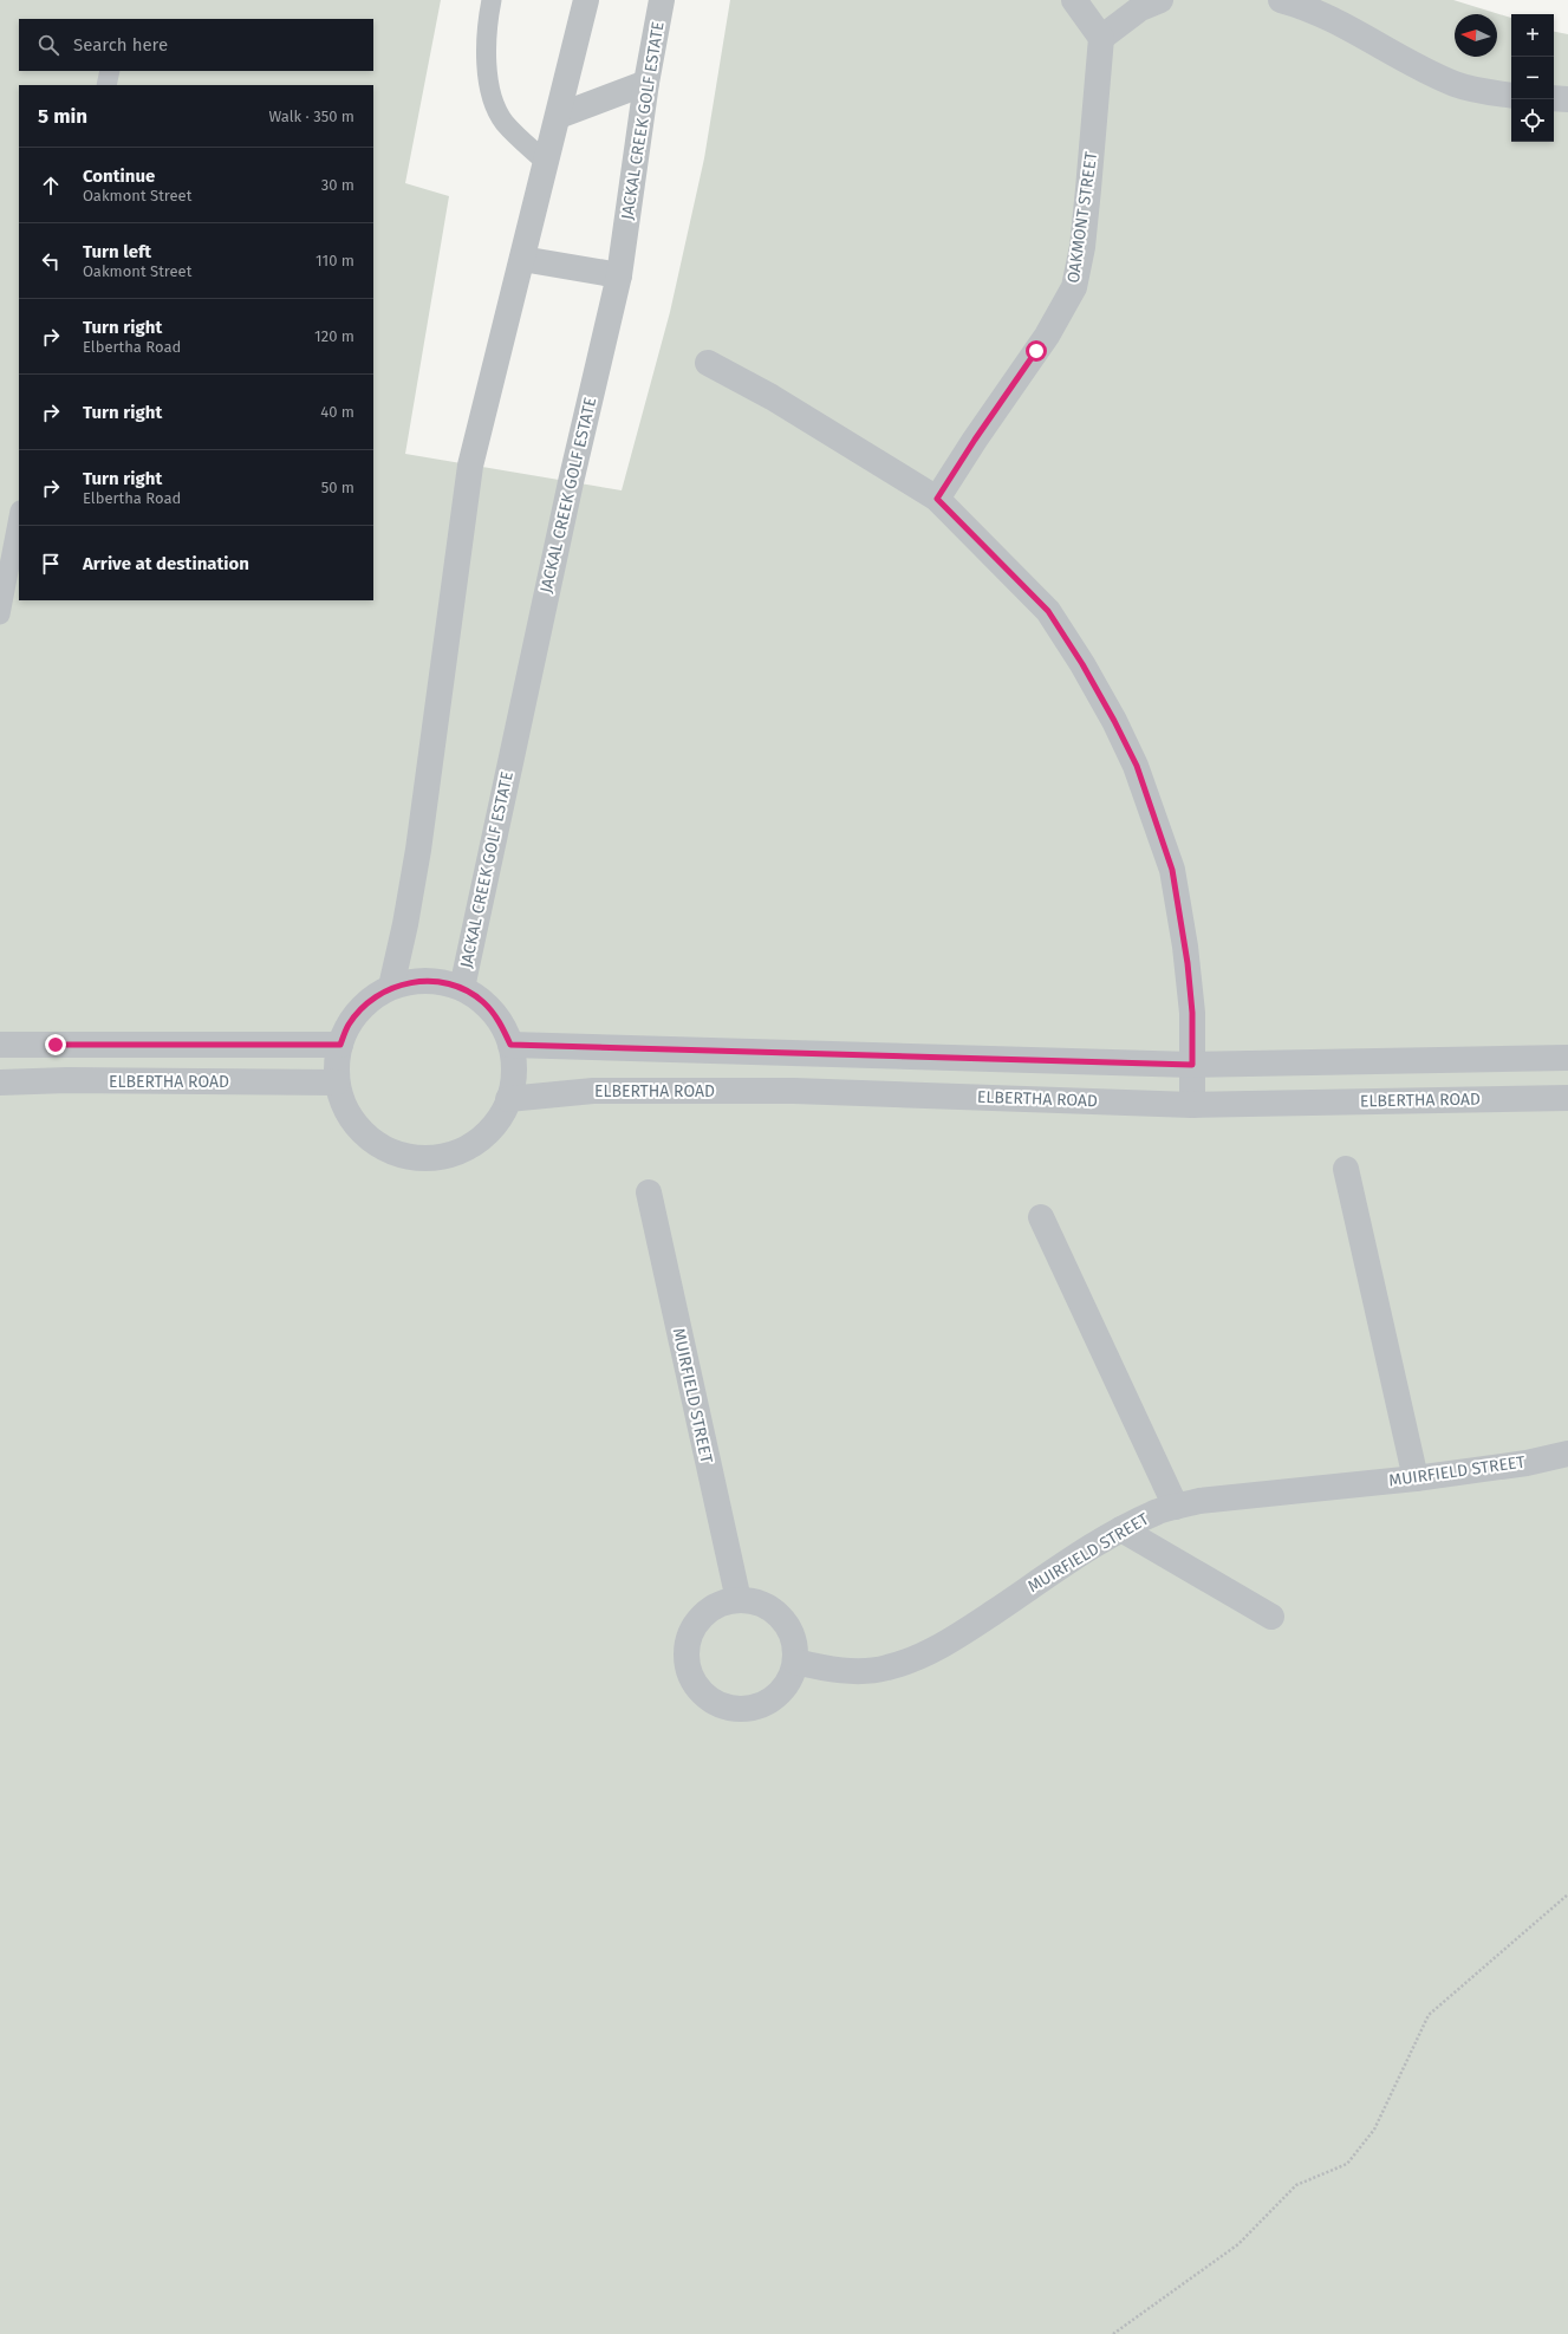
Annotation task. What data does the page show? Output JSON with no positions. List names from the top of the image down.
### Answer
{
  "streets": {
    "street": [
      "JACKAL CREEK GOLF ESTATE",
      "OAKMONT STREET",
      "ELBERTHA ROAD",
      "MUIRFIELD STREET"
    ]
  },
  "north": "left",
  "page": {
    "map_buttons": ["+", "−"],
    "search": "Search here",
    "heading": ["5 min", "Walk · 350 m"],
    "list": [
      ["Continue", "Oakmont Street", "30 m"],
      ["Turn left", "Oakmont Street", "110 m"],
      ["Turn right", "Elbertha Road", "120 m"],
      ["Turn right", "40 m"],
      ["Turn right", "Elbertha Road", "50 m"],
      "Arrive at destination"
    ]
  }
}
